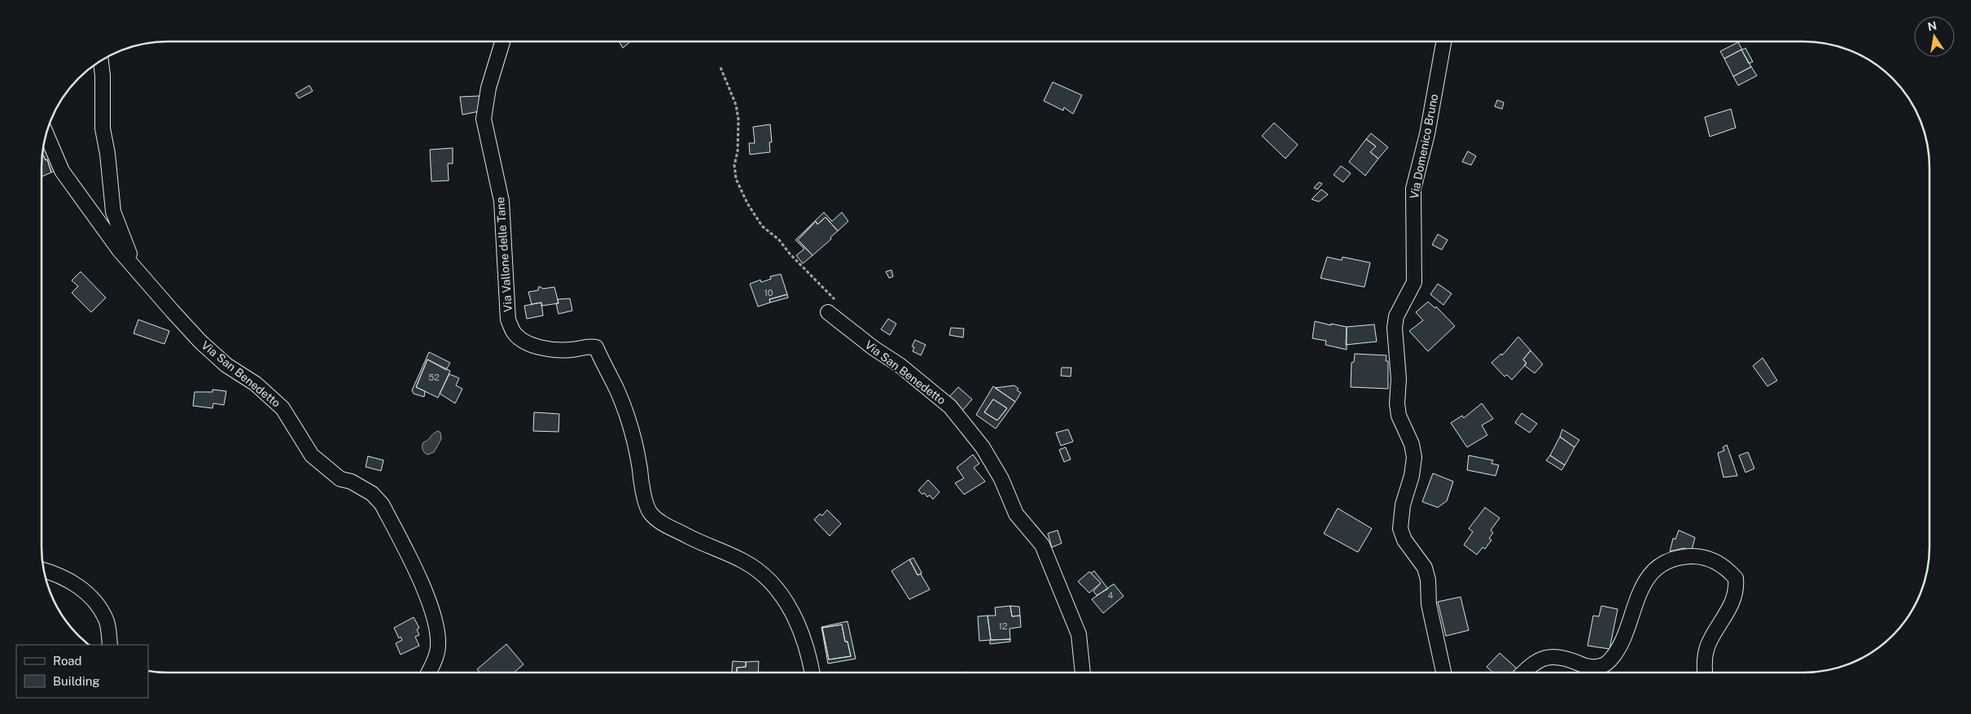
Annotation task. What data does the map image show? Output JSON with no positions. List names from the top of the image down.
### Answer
{
  "streets": {
    "street": ["Via Domenico Bruno", "Via Vallone delle Tane", "Via San Benedetto"]
  },
  "house_numbers": [
    "10",
    "52",
    "4",
    "12"
  ],
  "legend": ["Road", "Building"],
  "north": "top"
}
